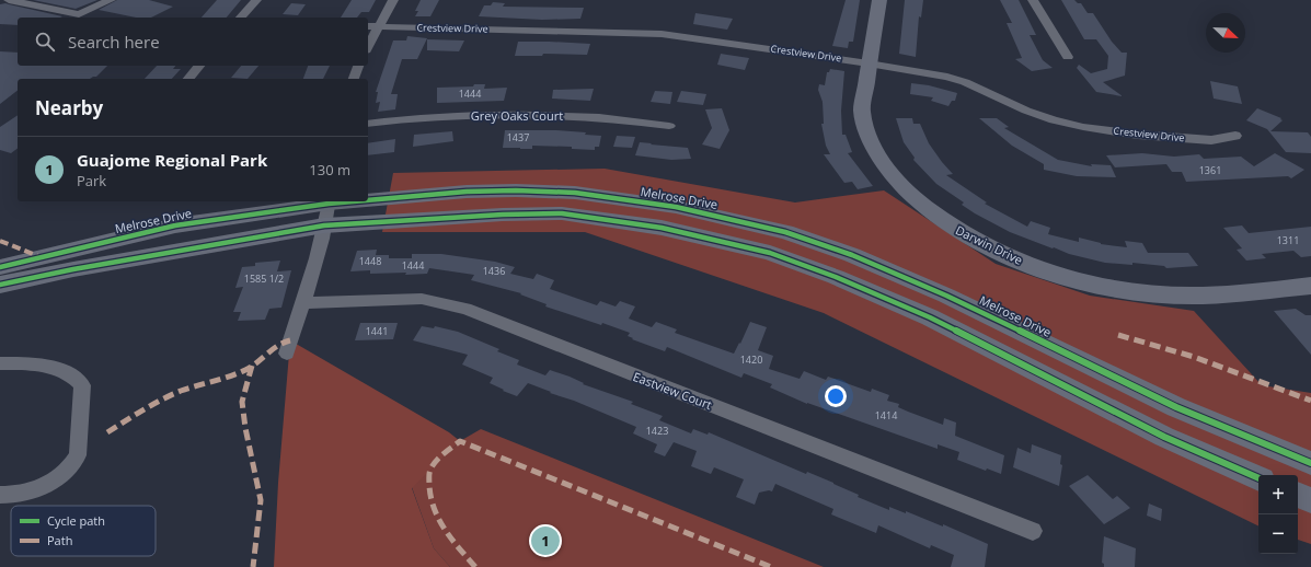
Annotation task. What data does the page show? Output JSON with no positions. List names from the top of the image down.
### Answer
{
  "streets": {
    "main road": ["Melrose Drive", "Darwin Drive"],
    "street": ["Crestview Drive", "Grey Oaks Court", "Eastview Court"]
  },
  "crossings": [
    ["Crestview Drive", "Darwin Drive"]
  ],
  "house_numbers": [
    "1444",
    "1437",
    "1361",
    "1311",
    "1448",
    "1444",
    "1436",
    "1585 1/2",
    "1441",
    "1420",
    "1414",
    "1423"
  ],
  "legend": ["Cycle path", "Path"],
  "north": "bottom right",
  "page": {
    "search": "Search here",
    "heading": "Nearby",
    "list": [
      {
        "mark": "1",
        "name": "Guajome Regional Park",
        "note": "Park",
        "value": "130 m"
      }
    ],
    "map_buttons": ["+", "−"],
    "pins": "1"
  }
}
